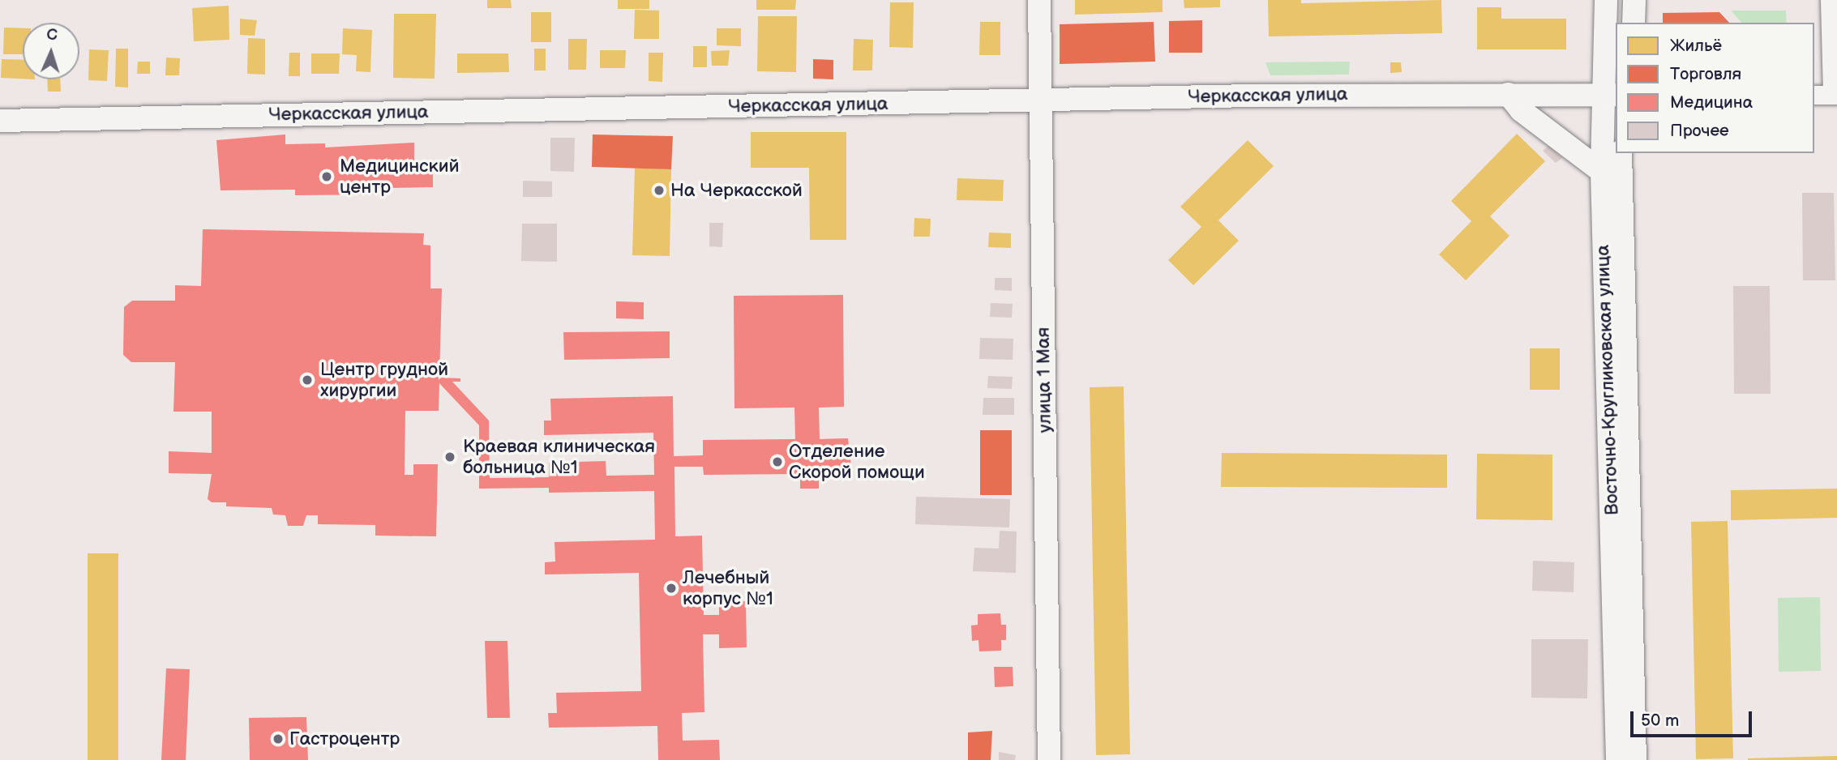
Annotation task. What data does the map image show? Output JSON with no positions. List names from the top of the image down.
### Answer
{
  "streets": {
    "street": ["Черкасская улица", "улица 1 Мая", "Восточно-Кругликовская улица"]
  },
  "crossings": [
    ["Черкасская улица", "улица 1 Мая"],
    ["Черкасская улица", "Восточно-Кругликовская улица"]
  ],
  "places": [
    "Медицинский центр",
    "На Черкасской",
    "Центр грудной хирургии",
    "Краевая клиническая больница №1",
    "Отделение Скорой помощи",
    "Лечебный корпус №1",
    "Гастроцентр"
  ],
  "legend": [
    "Жильё",
    "Торговля",
    "Медицина",
    "Прочее"
  ],
  "scale_bar": "50 m",
  "north": "top"
}
